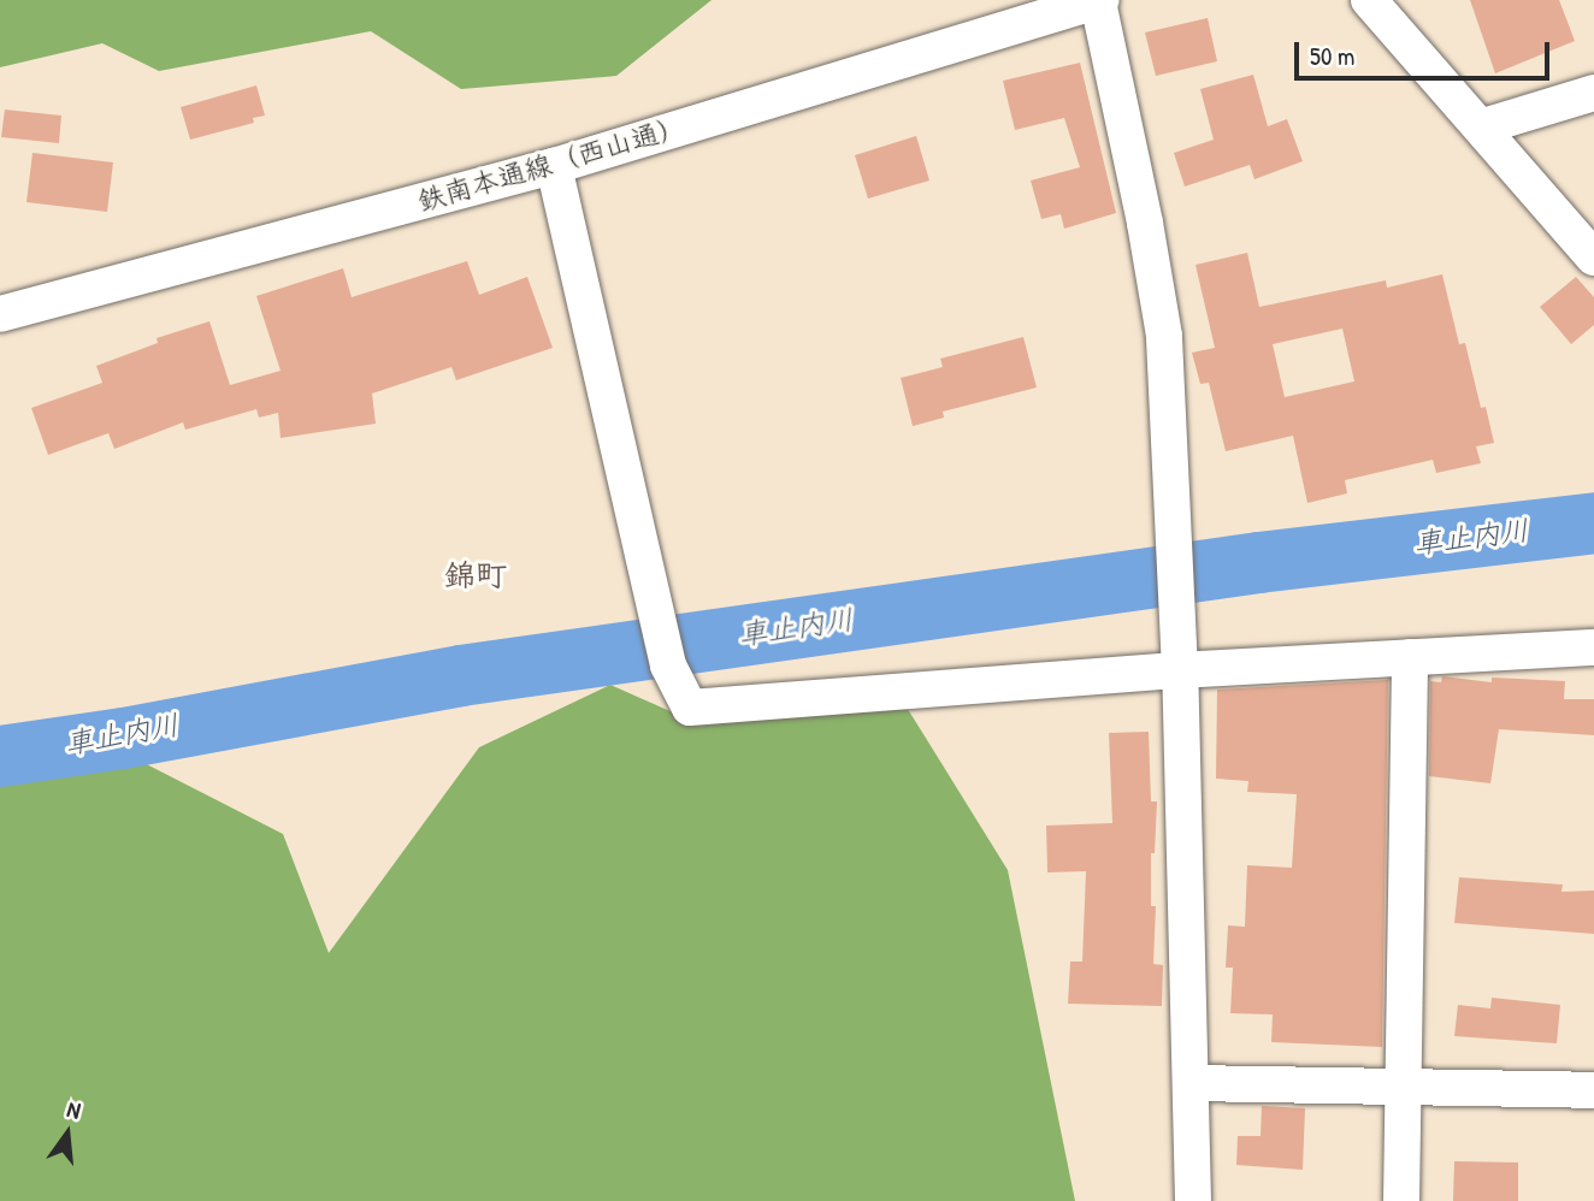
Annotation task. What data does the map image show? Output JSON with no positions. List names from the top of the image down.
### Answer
{
  "streets": {
    "street": ["鉄南本通線（西山通）"]
  },
  "districts": ["錦町"],
  "water": ["車止内川"],
  "scale_bar": "50 m",
  "north": "top"
}
